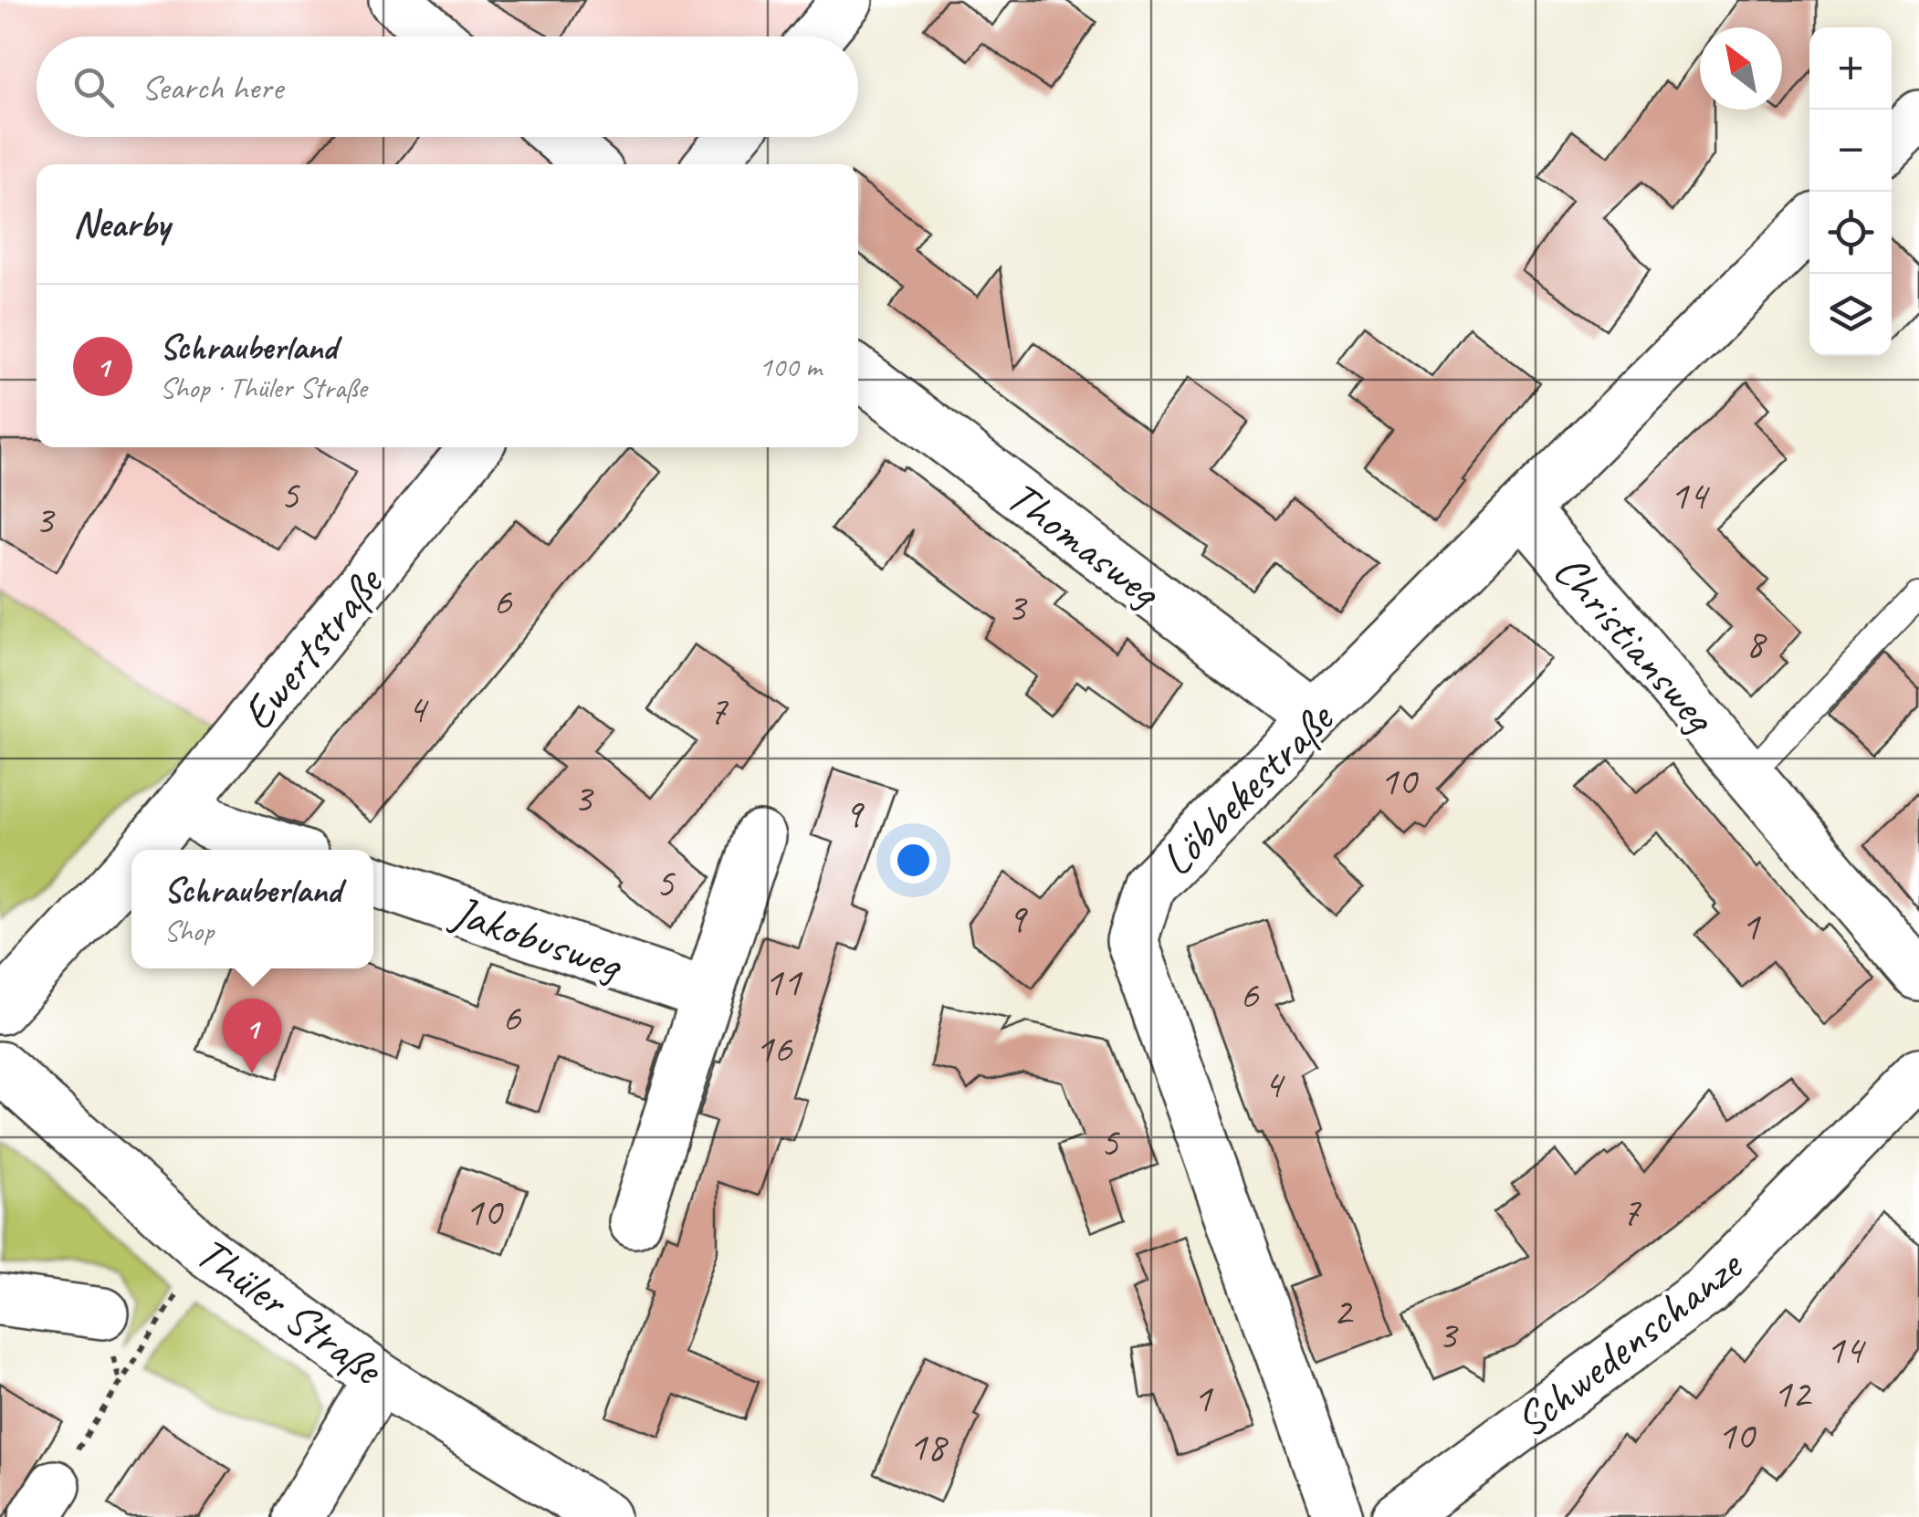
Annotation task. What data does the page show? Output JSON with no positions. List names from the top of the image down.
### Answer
{
  "streets": {
    "street": [
      "Thomasweg",
      "Christiansweg",
      "Ewertstraße",
      "Löbbekestraße",
      "Jakobusweg",
      "Thüler Straße",
      "Schwedenschanze"
    ]
  },
  "crossings": [
    ["Thomasweg", "Löbbekestraße"],
    ["Christiansweg", "Löbbekestraße"]
  ],
  "house_numbers": [
    "5",
    "14",
    "3",
    "6",
    "3",
    "8",
    "4",
    "7",
    "10",
    "3",
    "9",
    "5",
    "9",
    "1",
    "11",
    "6",
    "6",
    "16",
    "4",
    "5",
    "10",
    "7",
    "2",
    "3",
    "14",
    "12",
    "1",
    "10",
    "18"
  ],
  "north": "top left",
  "page": {
    "map_buttons": ["+", "−"],
    "search": "Search here",
    "heading": "Nearby",
    "list": [
      {
        "mark": "1",
        "name": "Schrauberland",
        "note": "Shop · Thüler Straße",
        "value": "100 m"
      }
    ],
    "popup": ["Schrauberland", "Shop"],
    "pins": "1"
  }
}
